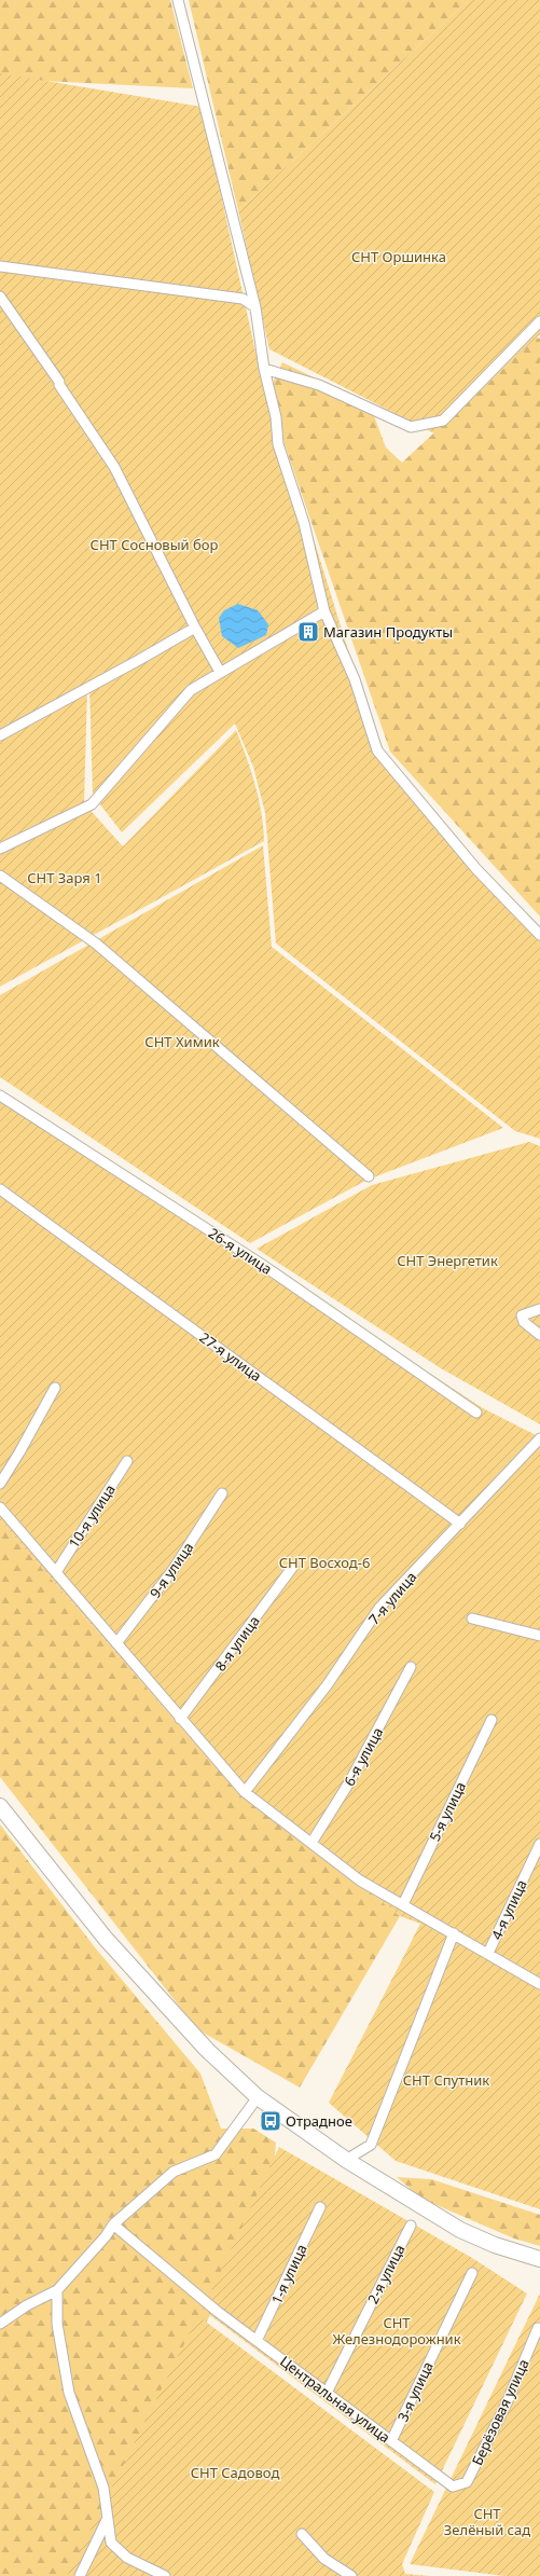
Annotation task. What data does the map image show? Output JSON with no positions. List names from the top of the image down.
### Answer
{
  "streets": {
    "street": [
      "26-я улица",
      "27-я улица",
      "10-я улица",
      "9-я улица",
      "7-я улица",
      "8-я улица",
      "6-я улица",
      "5-я улица",
      "4-я улица",
      "1-я улица",
      "2-я улица",
      "3-я улица",
      "Центральная улица",
      "Берёзовая улица"
    ]
  },
  "crossings": [
    ["27-я улица", "7-я улица"],
    ["1-я улица", "Центральная улица"],
    ["2-я улица", "Центральная улица"],
    ["3-я улица", "Центральная улица"],
    ["Центральная улица", "Берёзовая улица"]
  ],
  "parks": [
    "СНТ Оршинка",
    "СНТ Сосновый бор",
    "СНТ Заря 1",
    "СНТ Химик",
    "СНТ Энергетик",
    "СНТ Восход-6",
    "СНТ Спутник",
    "СНТ Железнодорожник",
    "СНТ Садовод",
    "СНТ Зелёный сад"
  ],
  "places": {
    "building": ["Магазин Продукты"],
    "bus stop": ["Отрадное"]
  }
}
